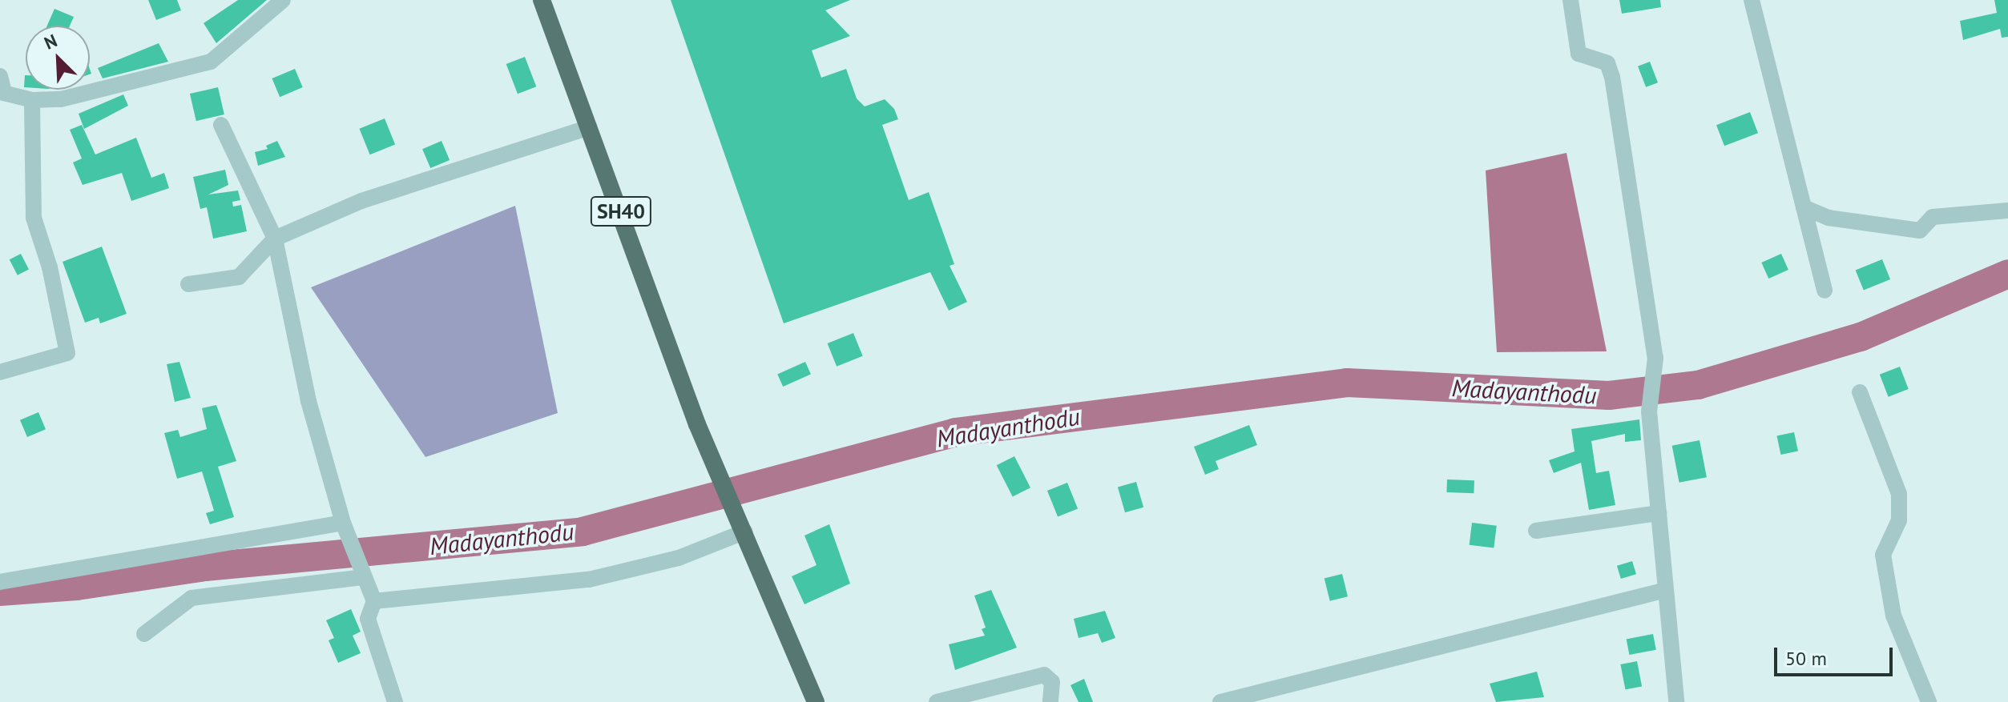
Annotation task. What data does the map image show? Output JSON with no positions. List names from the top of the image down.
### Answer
{
  "streets": {
    "main road": ["SH40"]
  },
  "water": ["Madayanthodu"],
  "scale_bar": "50 m",
  "north": "top left"
}
